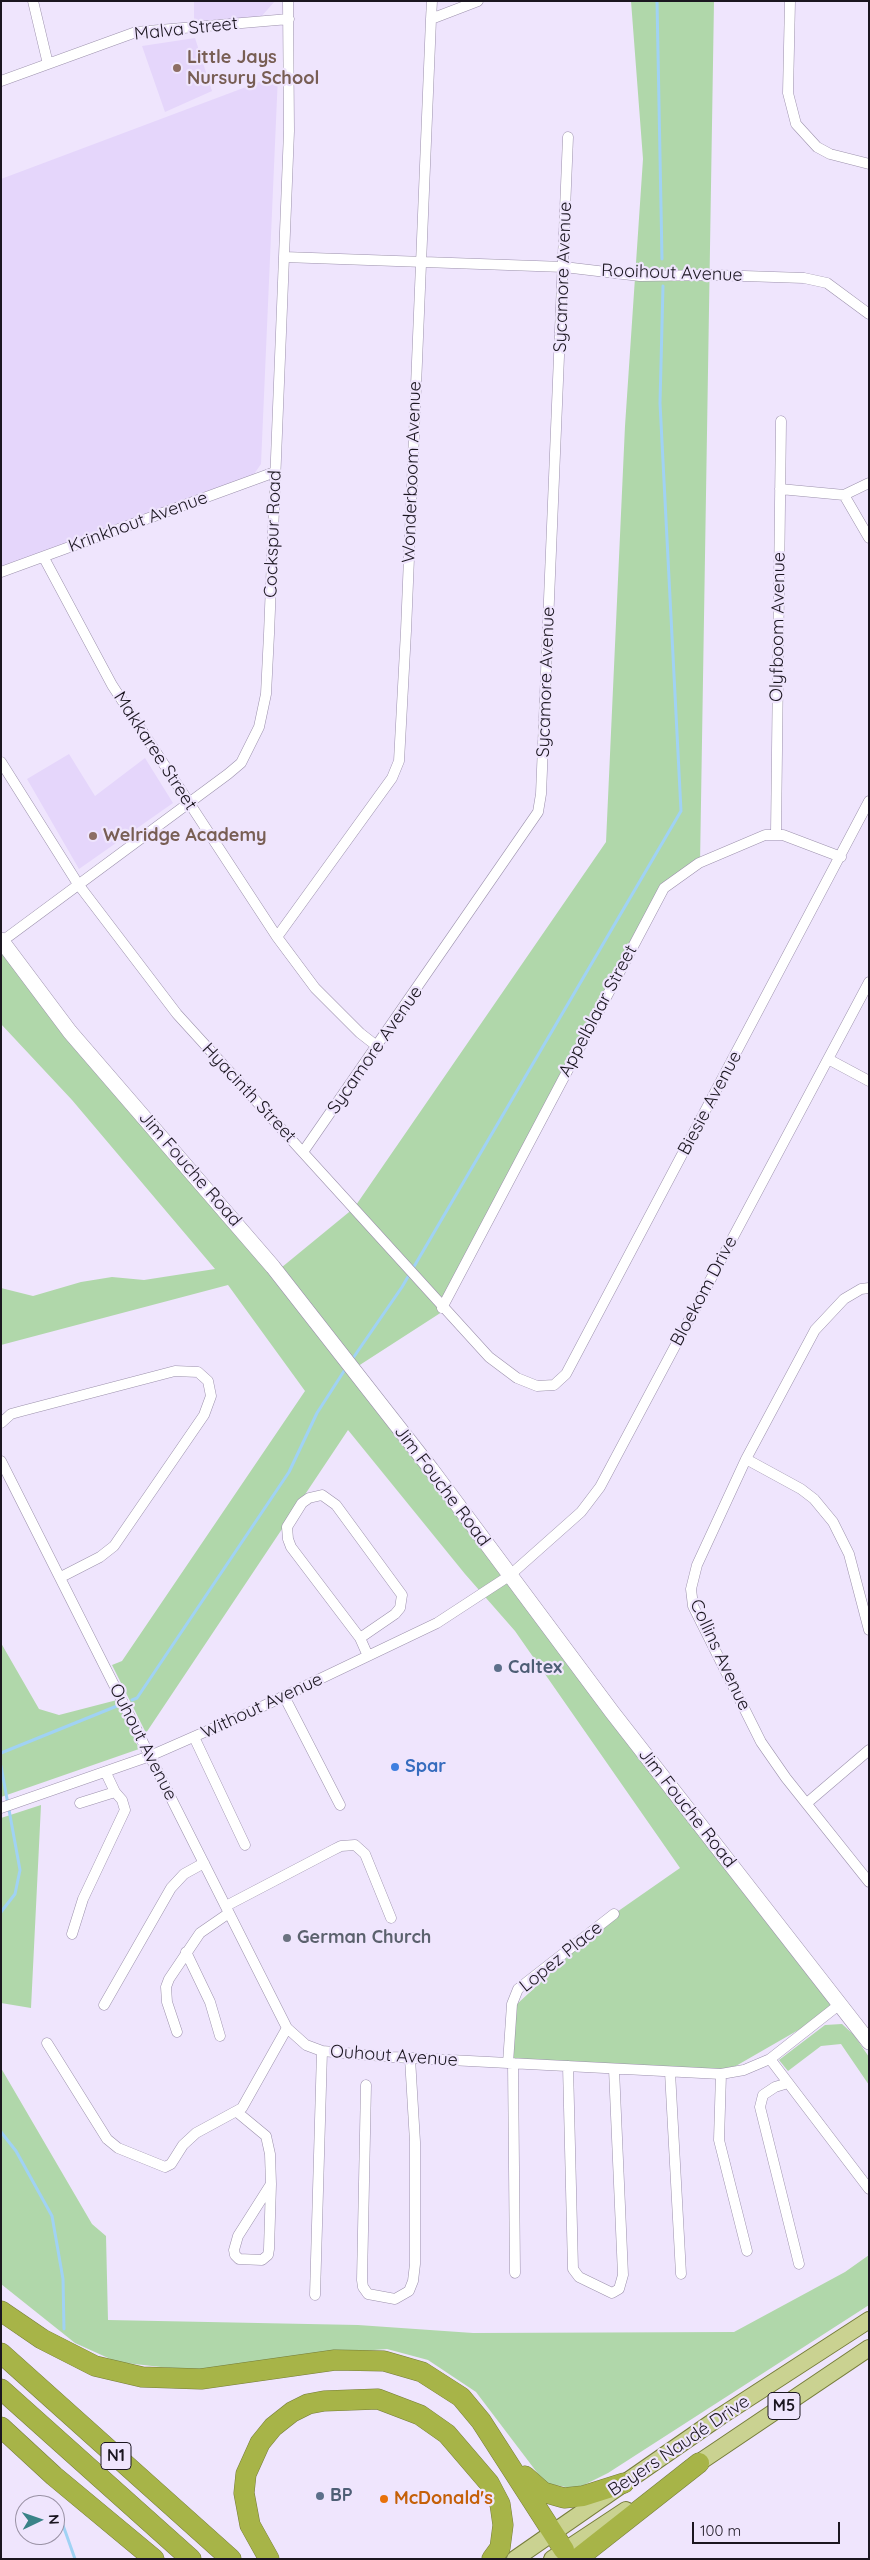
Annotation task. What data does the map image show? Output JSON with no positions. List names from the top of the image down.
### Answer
{
  "streets": {
    "highway": ["N1"],
    "main road": ["M5", "Beyers Naudé Drive"],
    "street": [
      "Malva Street",
      "Rooihout Avenue",
      "Sycamore Avenue",
      "Wonderboom Avenue",
      "Krinkhout Avenue",
      "Cockspur Road",
      "Olyfboom Avenue",
      "Makkaree Street",
      "Appelblaar Street",
      "Hyacinth Street",
      "Biesie Avenue",
      "Jim Fouche Road",
      "Bloekom Drive",
      "Collins Avenue",
      "Without Avenue",
      "Ouhout Avenue",
      "Lopez Place"
    ]
  },
  "crossings": [
    ["Malva Street", "Cockspur Road"],
    ["Rooihout Avenue", "Sycamore Avenue"],
    ["Rooihout Avenue", "Wonderboom Avenue"],
    ["Rooihout Avenue", "Cockspur Road"],
    ["Sycamore Avenue", "Makkaree Street"],
    ["Sycamore Avenue", "Hyacinth Street"],
    ["Wonderboom Avenue", "Makkaree Street"],
    ["Krinkhout Avenue", "Cockspur Road"],
    ["Krinkhout Avenue", "Makkaree Street"],
    ["Cockspur Road", "Makkaree Street"],
    ["Cockspur Road", "Hyacinth Street"],
    ["Cockspur Road", "Jim Fouche Road"],
    ["Olyfboom Avenue", "Appelblaar Street"],
    ["Appelblaar Street", "Hyacinth Street"],
    ["Hyacinth Street", "Biesie Avenue"],
    ["Jim Fouche Road", "Bloekom Drive"],
    ["Jim Fouche Road", "Without Avenue"],
    ["Jim Fouche Road", "Ouhout Avenue"],
    ["Bloekom Drive", "Without Avenue"],
    ["Without Avenue", "Ouhout Avenue"],
    ["Ouhout Avenue", "Lopez Place"]
  ],
  "places": [
    "Little Jays Nursury School",
    "Welridge Academy",
    "Caltex",
    "Spar",
    "German Church",
    "BP",
    "McDonald's"
  ],
  "scale_bar": "100 m",
  "north": "right"
}
